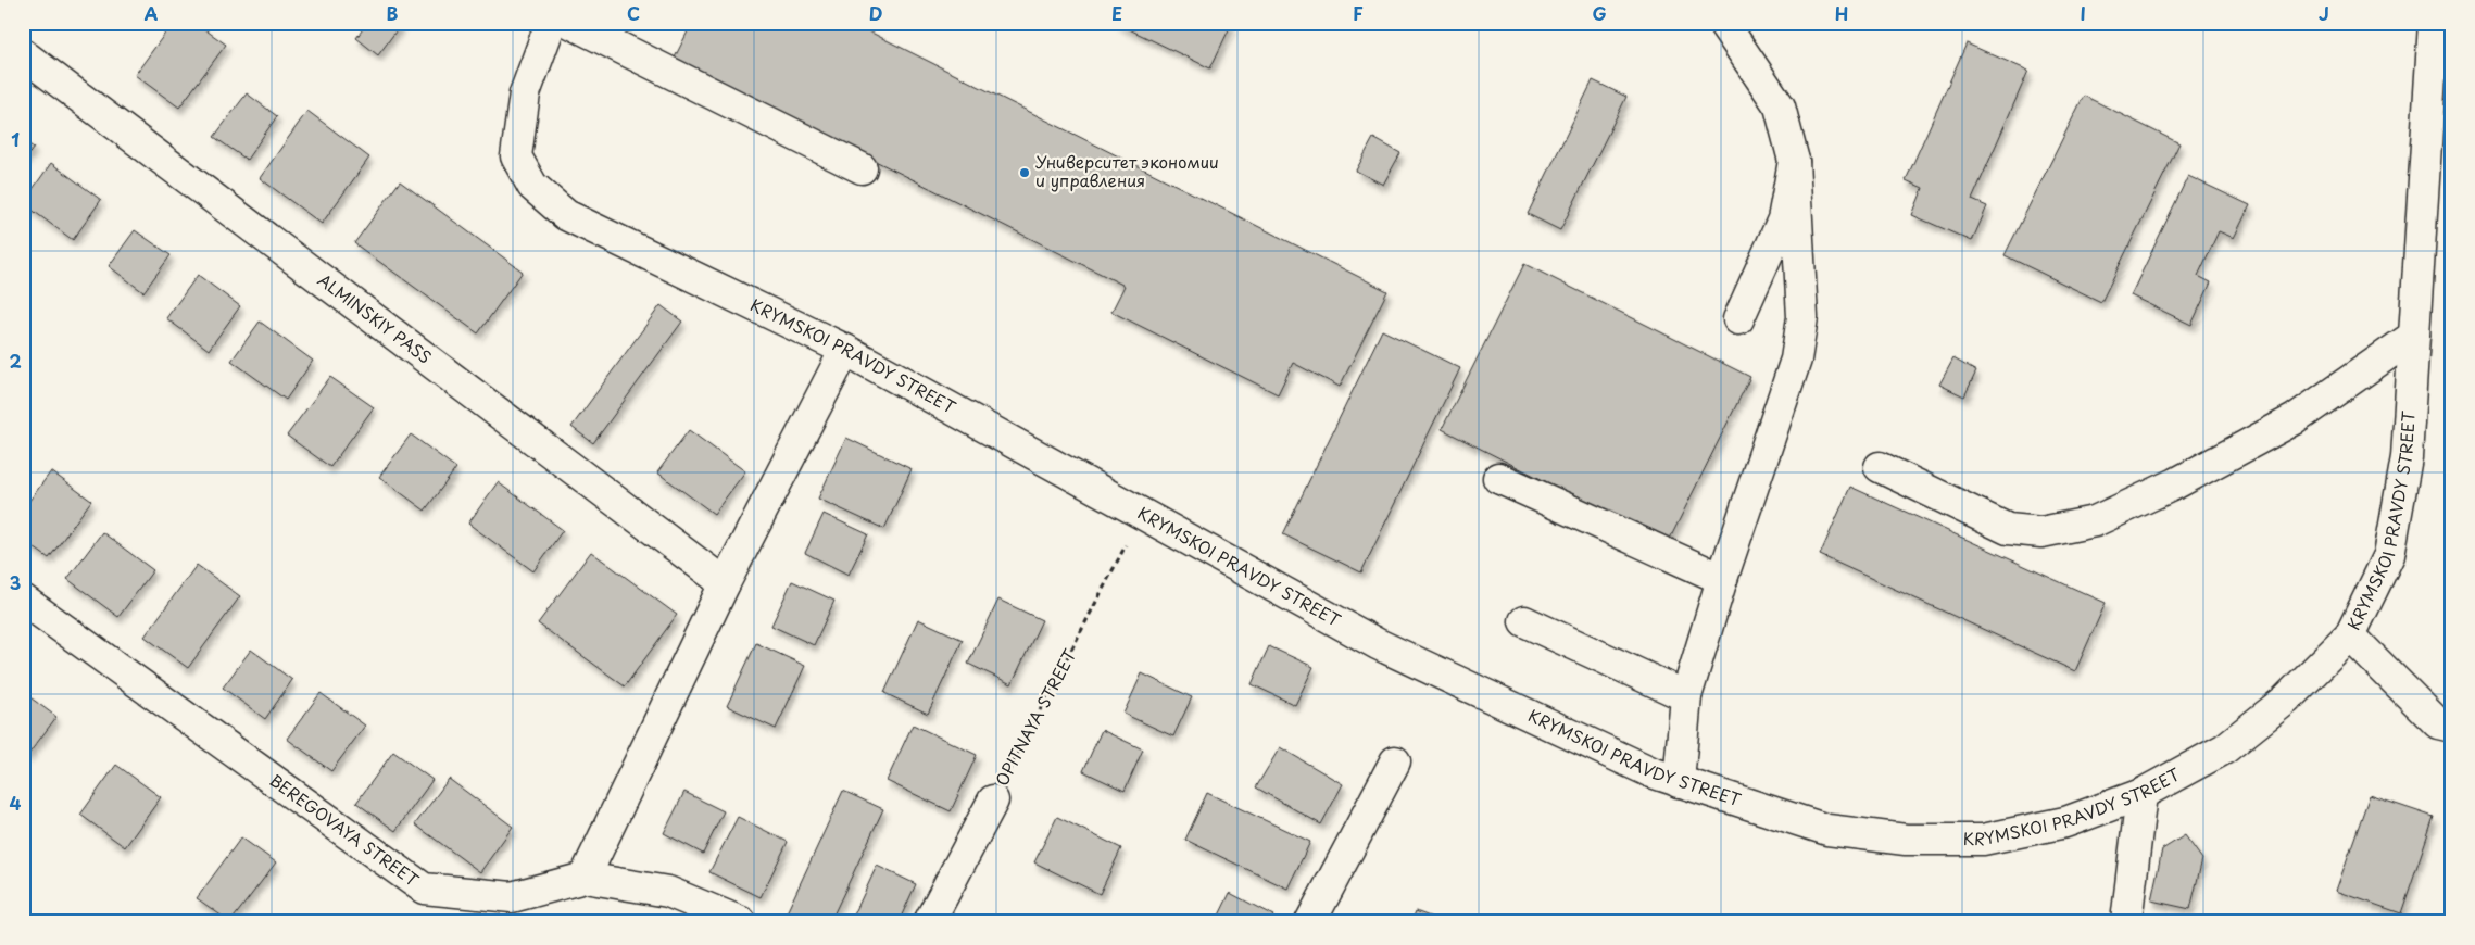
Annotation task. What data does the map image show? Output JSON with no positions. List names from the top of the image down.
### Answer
{
  "streets": {
    "street": [
      "ALMINSKIY PASS",
      "KRYMSKOI PRAVDY STREET",
      "OPITNAYA STREET",
      "BEREGOVAYA STREET"
    ]
  },
  "crossings": [
    ["KRYMSKOI PRAVDY STREET", "OPITNAYA STREET"]
  ],
  "places": ["Университет экономии и управления"],
  "grid": {
    "columns": [
      "A",
      "B",
      "C",
      "D",
      "E",
      "F",
      "G",
      "H",
      "I",
      "J"
    ],
    "rows": [
      "1",
      "2",
      "3",
      "4"
    ]
  }
}
